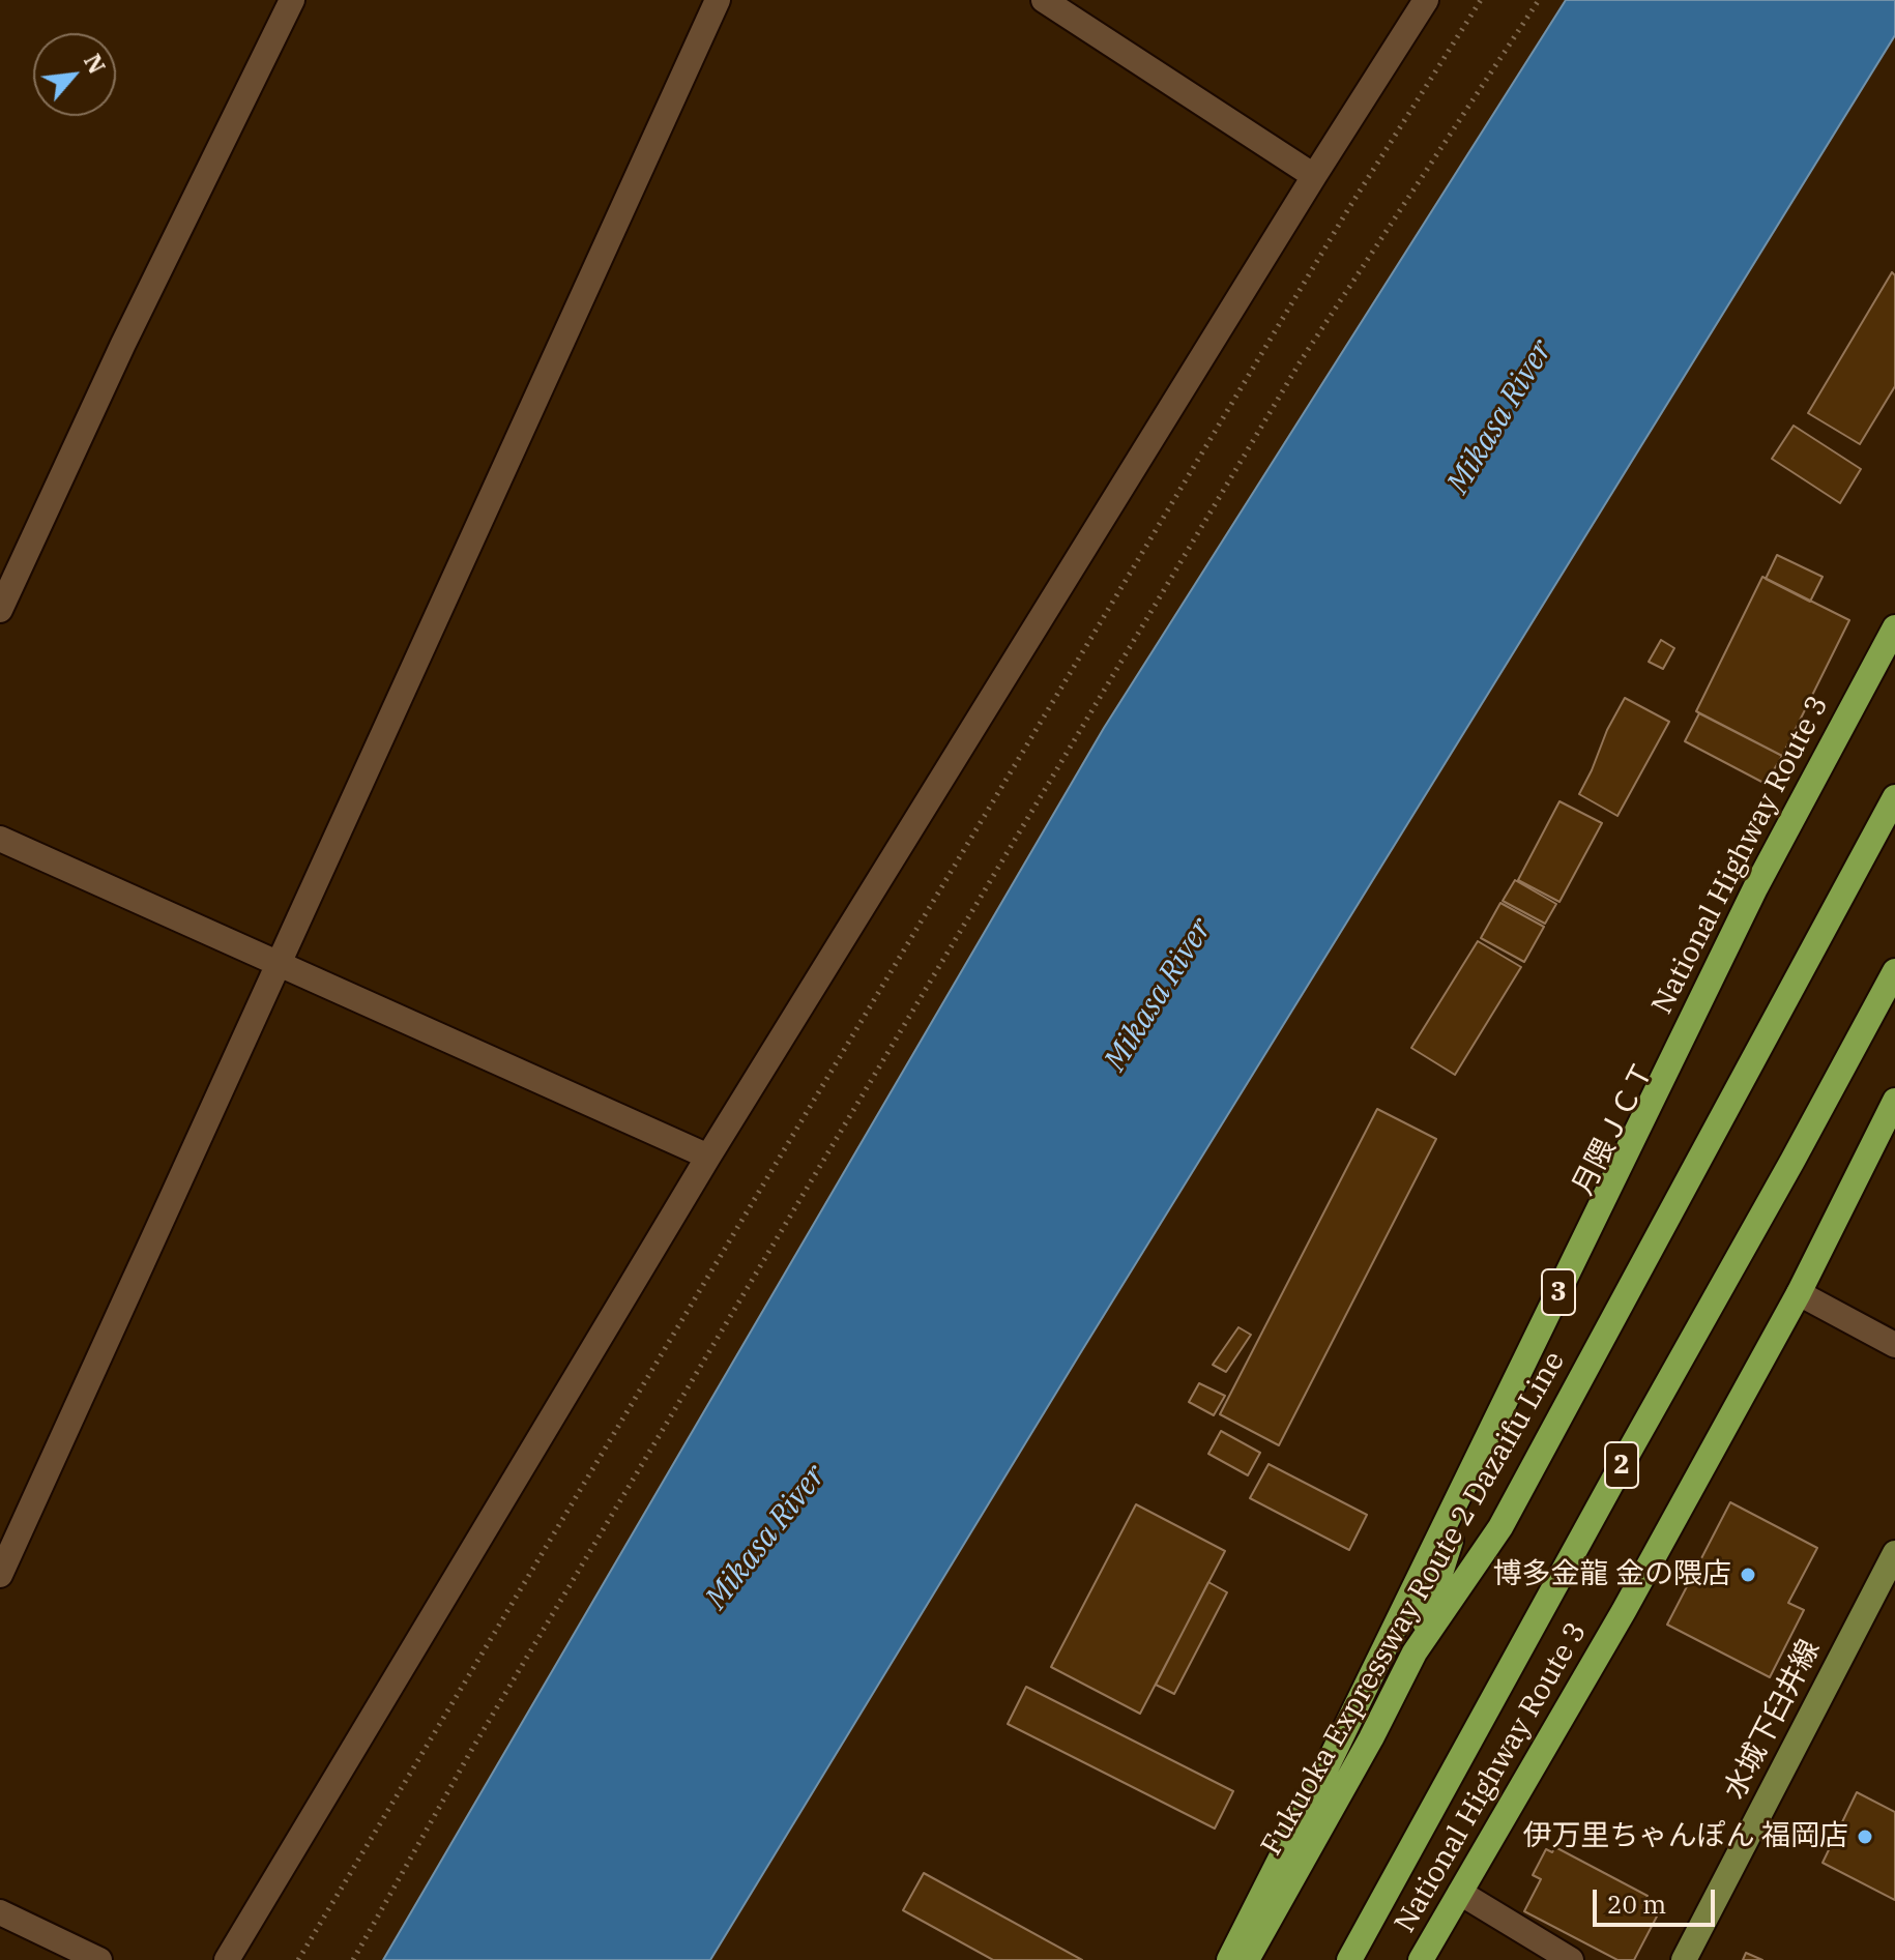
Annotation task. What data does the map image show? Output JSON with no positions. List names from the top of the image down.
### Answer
{
  "streets": {
    "highway": [
      "National Highway Route 3",
      "月隈ＪＣＴ",
      "3",
      "2",
      "Fukuoka Expressway Route 2 Dazaifu Line"
    ],
    "main road": ["水城下臼井線"]
  },
  "crossings": [
    ["月隈ＪＣＴ", "Fukuoka Expressway Route 2 Dazaifu Line"]
  ],
  "water": ["Mikasa River"],
  "places": ["博多金龍 金の隈店", "伊万里ちゃんぽん 福岡店"],
  "scale_bar": "20 m",
  "north": "top right"
}
